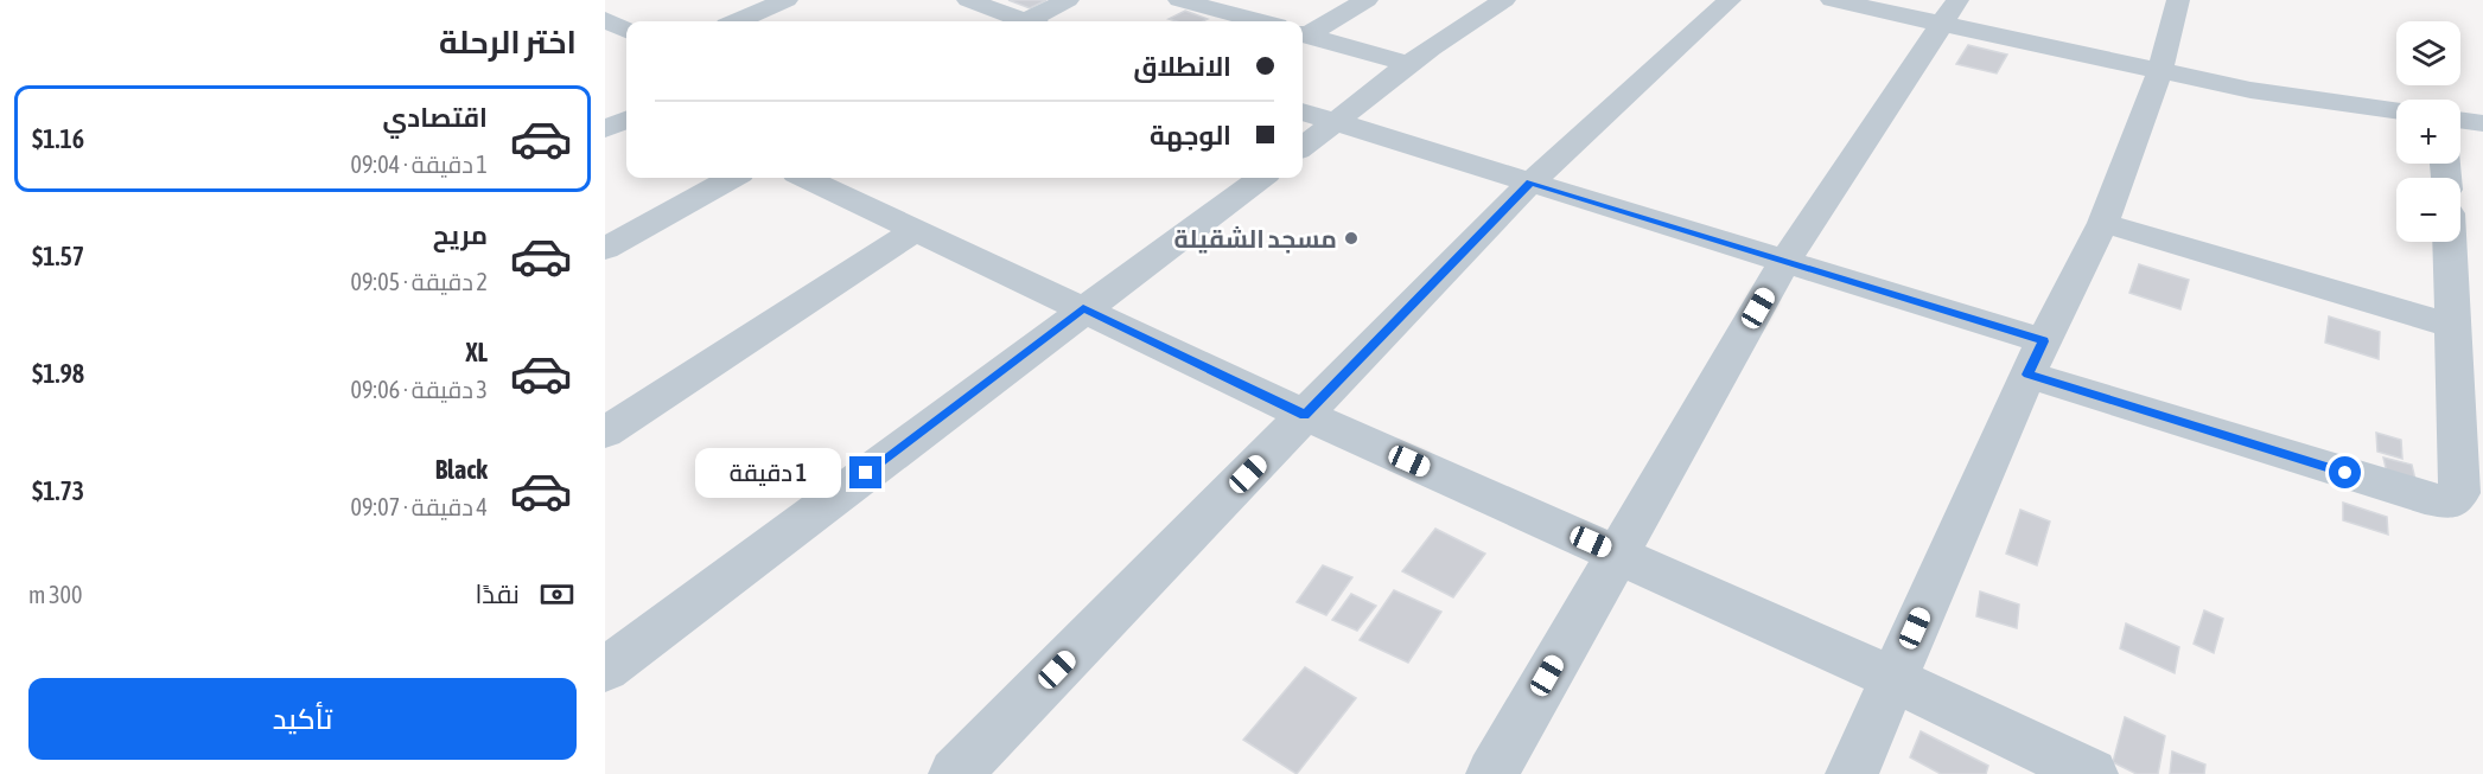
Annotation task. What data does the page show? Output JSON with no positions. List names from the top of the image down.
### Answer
{
  "places": ["مسجد الشقيلة"],
  "page": {
    "heading": "اختر الرحلة",
    "map_buttons": ["+", "−"],
    "banner": ["الانطلاق", "الوجهة"],
    "list": [
      {
        "name": "اقتصادي",
        "note": "1 دقيقة · 09:04",
        "value": "$1.16"
      },
      {
        "name": "مريح",
        "note": "2 دقيقة · 09:05",
        "value": "$1.57"
      },
      {
        "name": "XL",
        "note": "3 دقيقة · 09:06",
        "value": "$1.98"
      },
      {
        "name": "Black",
        "note": "4 دقيقة · 09:07",
        "value": "$1.73"
      }
    ],
    "bubble": "1 دقيقة",
    "pay": ["نقدًا", "300 m"],
    "buttons": "تأكيد"
  }
}
